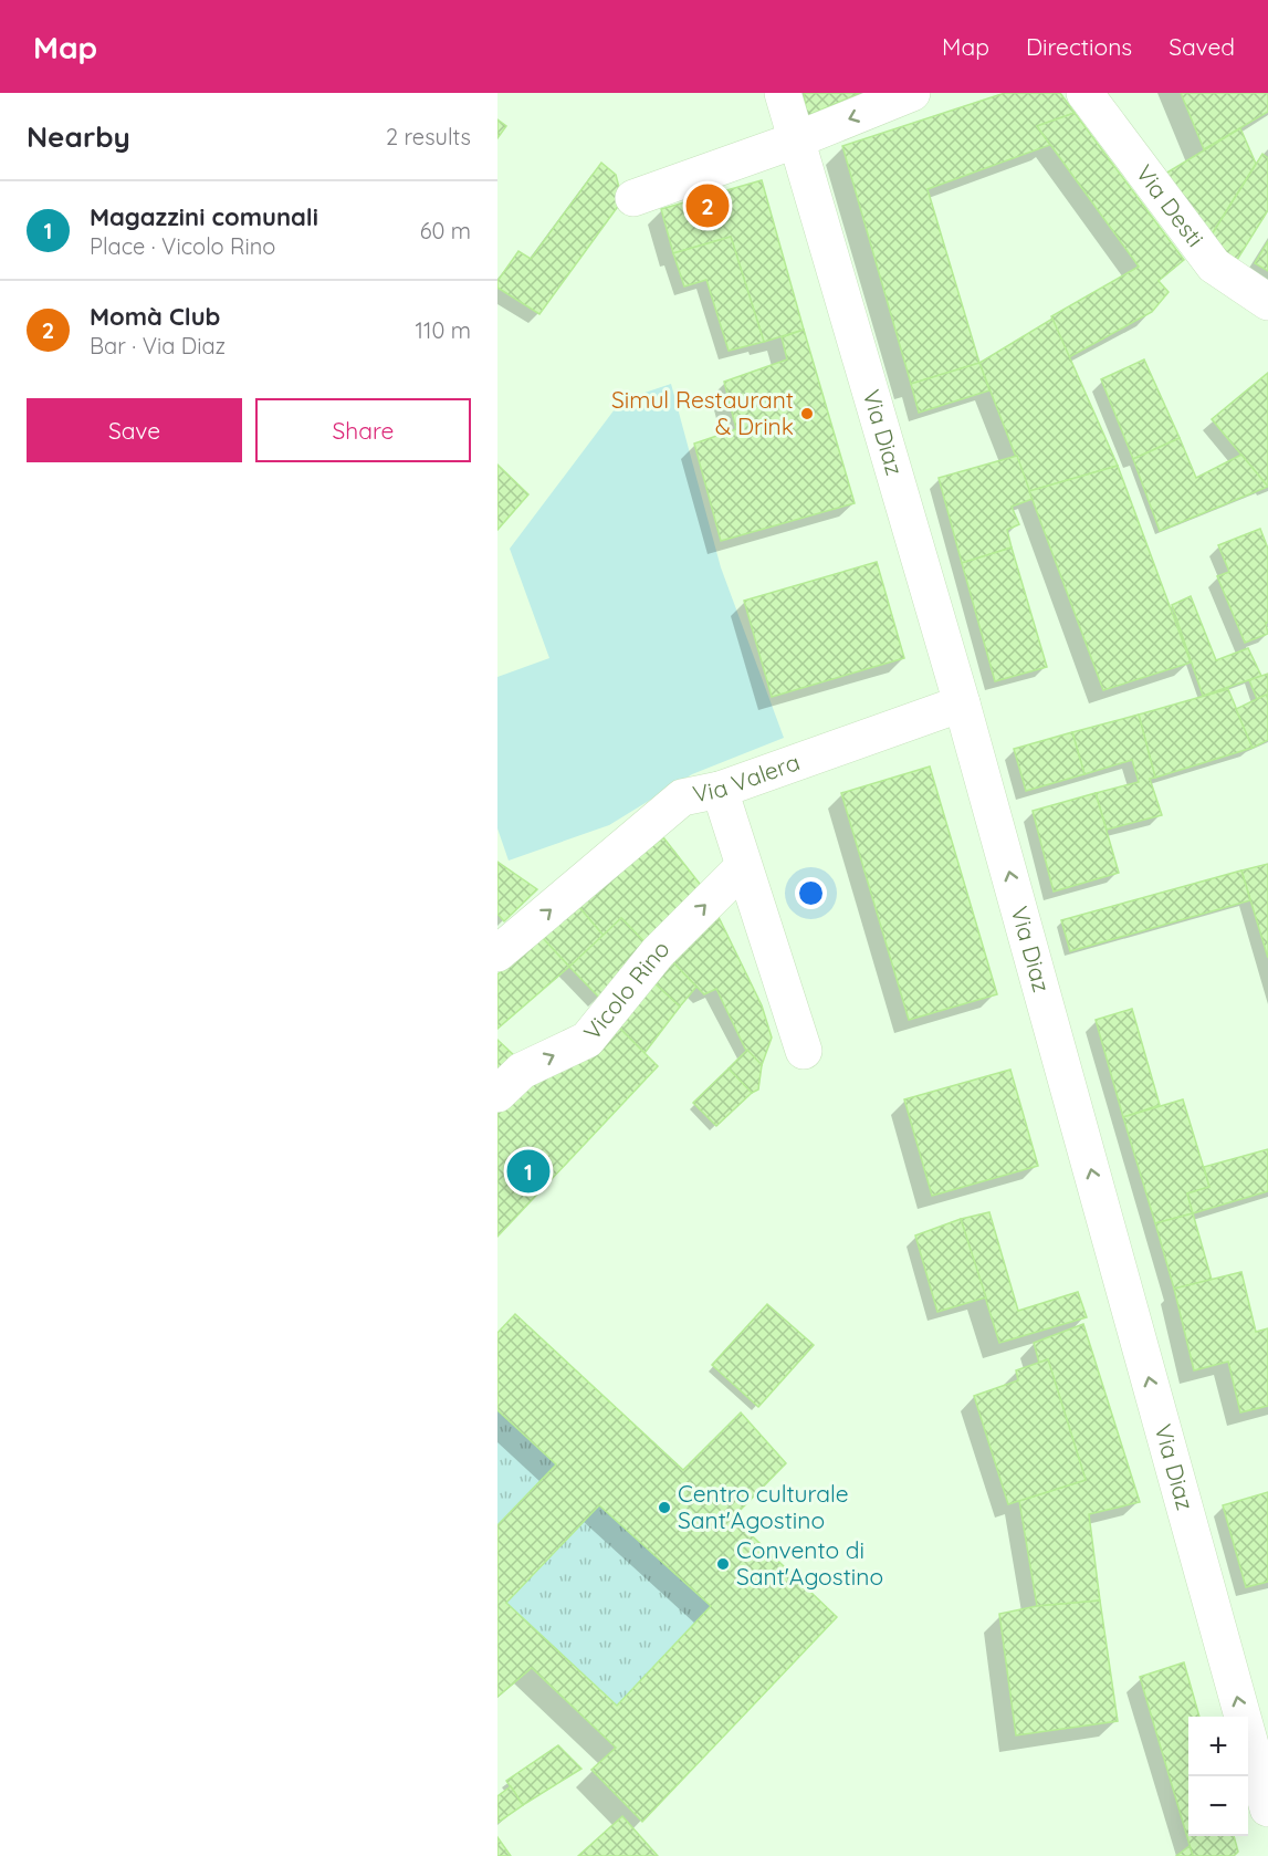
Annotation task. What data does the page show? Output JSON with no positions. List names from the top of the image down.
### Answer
{
  "streets": {
    "street": [
      "Via Desti",
      "Via Diaz",
      "Via Valera",
      "Vicolo Rino"
    ]
  },
  "crossings": [
    ["Via Diaz", "Via Valera"]
  ],
  "one_way": ["Via Diaz", "Via Valera", "Vicolo Rino"],
  "places": ["Simul Restaurant & Drink", "Centro culturale Sant'Agostino", "Convento di Sant'Agostino"],
  "page": {
    "header": "Map",
    "nav": ["Map", "Directions", "Saved"],
    "heading": ["Nearby", "2 results"],
    "list": [
      {
        "mark": "1",
        "name": "Magazzini comunali",
        "note": "Place · Vicolo Rino",
        "value": "60 m"
      },
      {
        "mark": "2",
        "name": "Momà Club",
        "note": "Bar · Via Diaz",
        "value": "110 m"
      }
    ],
    "pins": ["2", "1"],
    "buttons": ["Save", "Share"],
    "map_buttons": ["+", "−"]
  }
}
